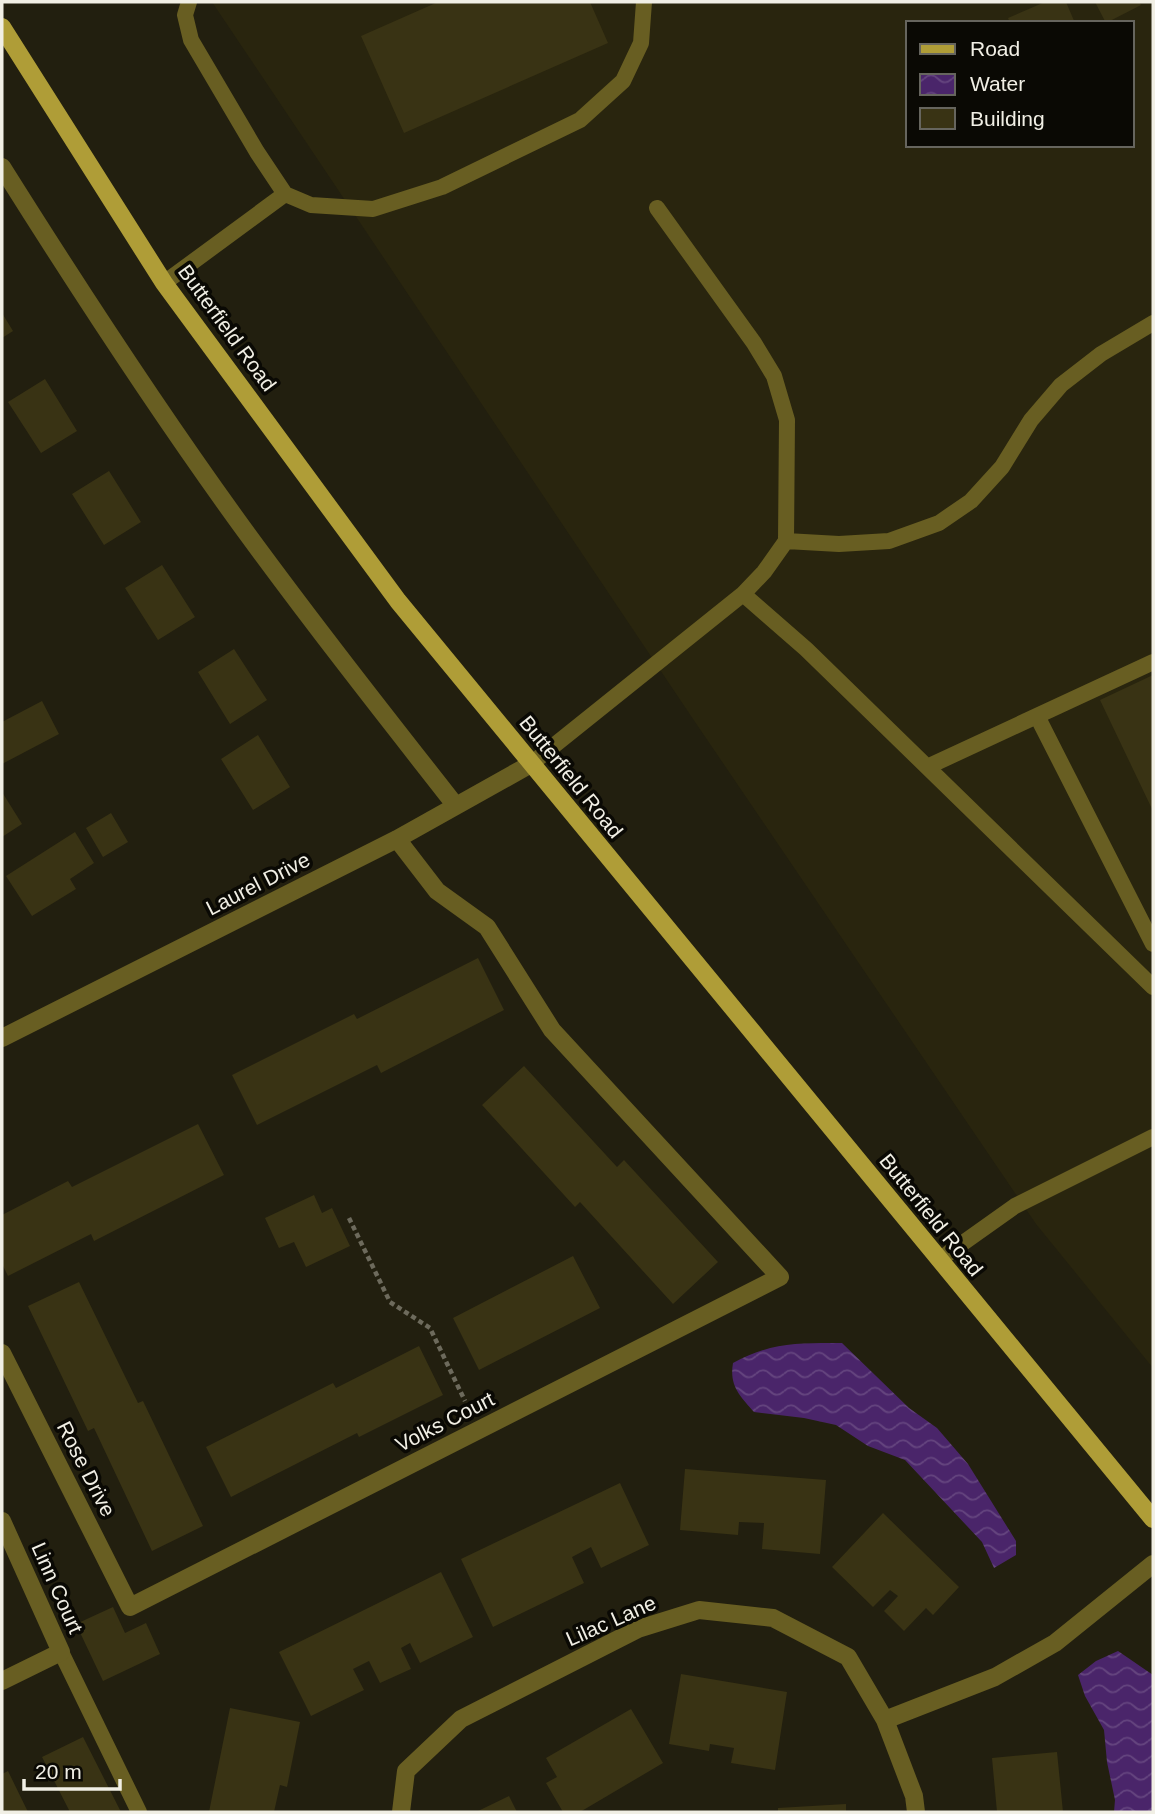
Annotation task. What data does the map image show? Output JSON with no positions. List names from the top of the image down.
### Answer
{
  "streets": {
    "main road": ["Butterfield Road"],
    "street": [
      "Laurel Drive",
      "Volks Court",
      "Rose Drive",
      "Linn Court",
      "Lilac Lane"
    ]
  },
  "crossings": [
    ["Butterfield Road", "Laurel Drive"],
    ["Laurel Drive", "Volks Court"],
    ["Volks Court", "Rose Drive"]
  ],
  "legend": ["Road", "Water", "Building"],
  "scale_bar": "20 m"
}
